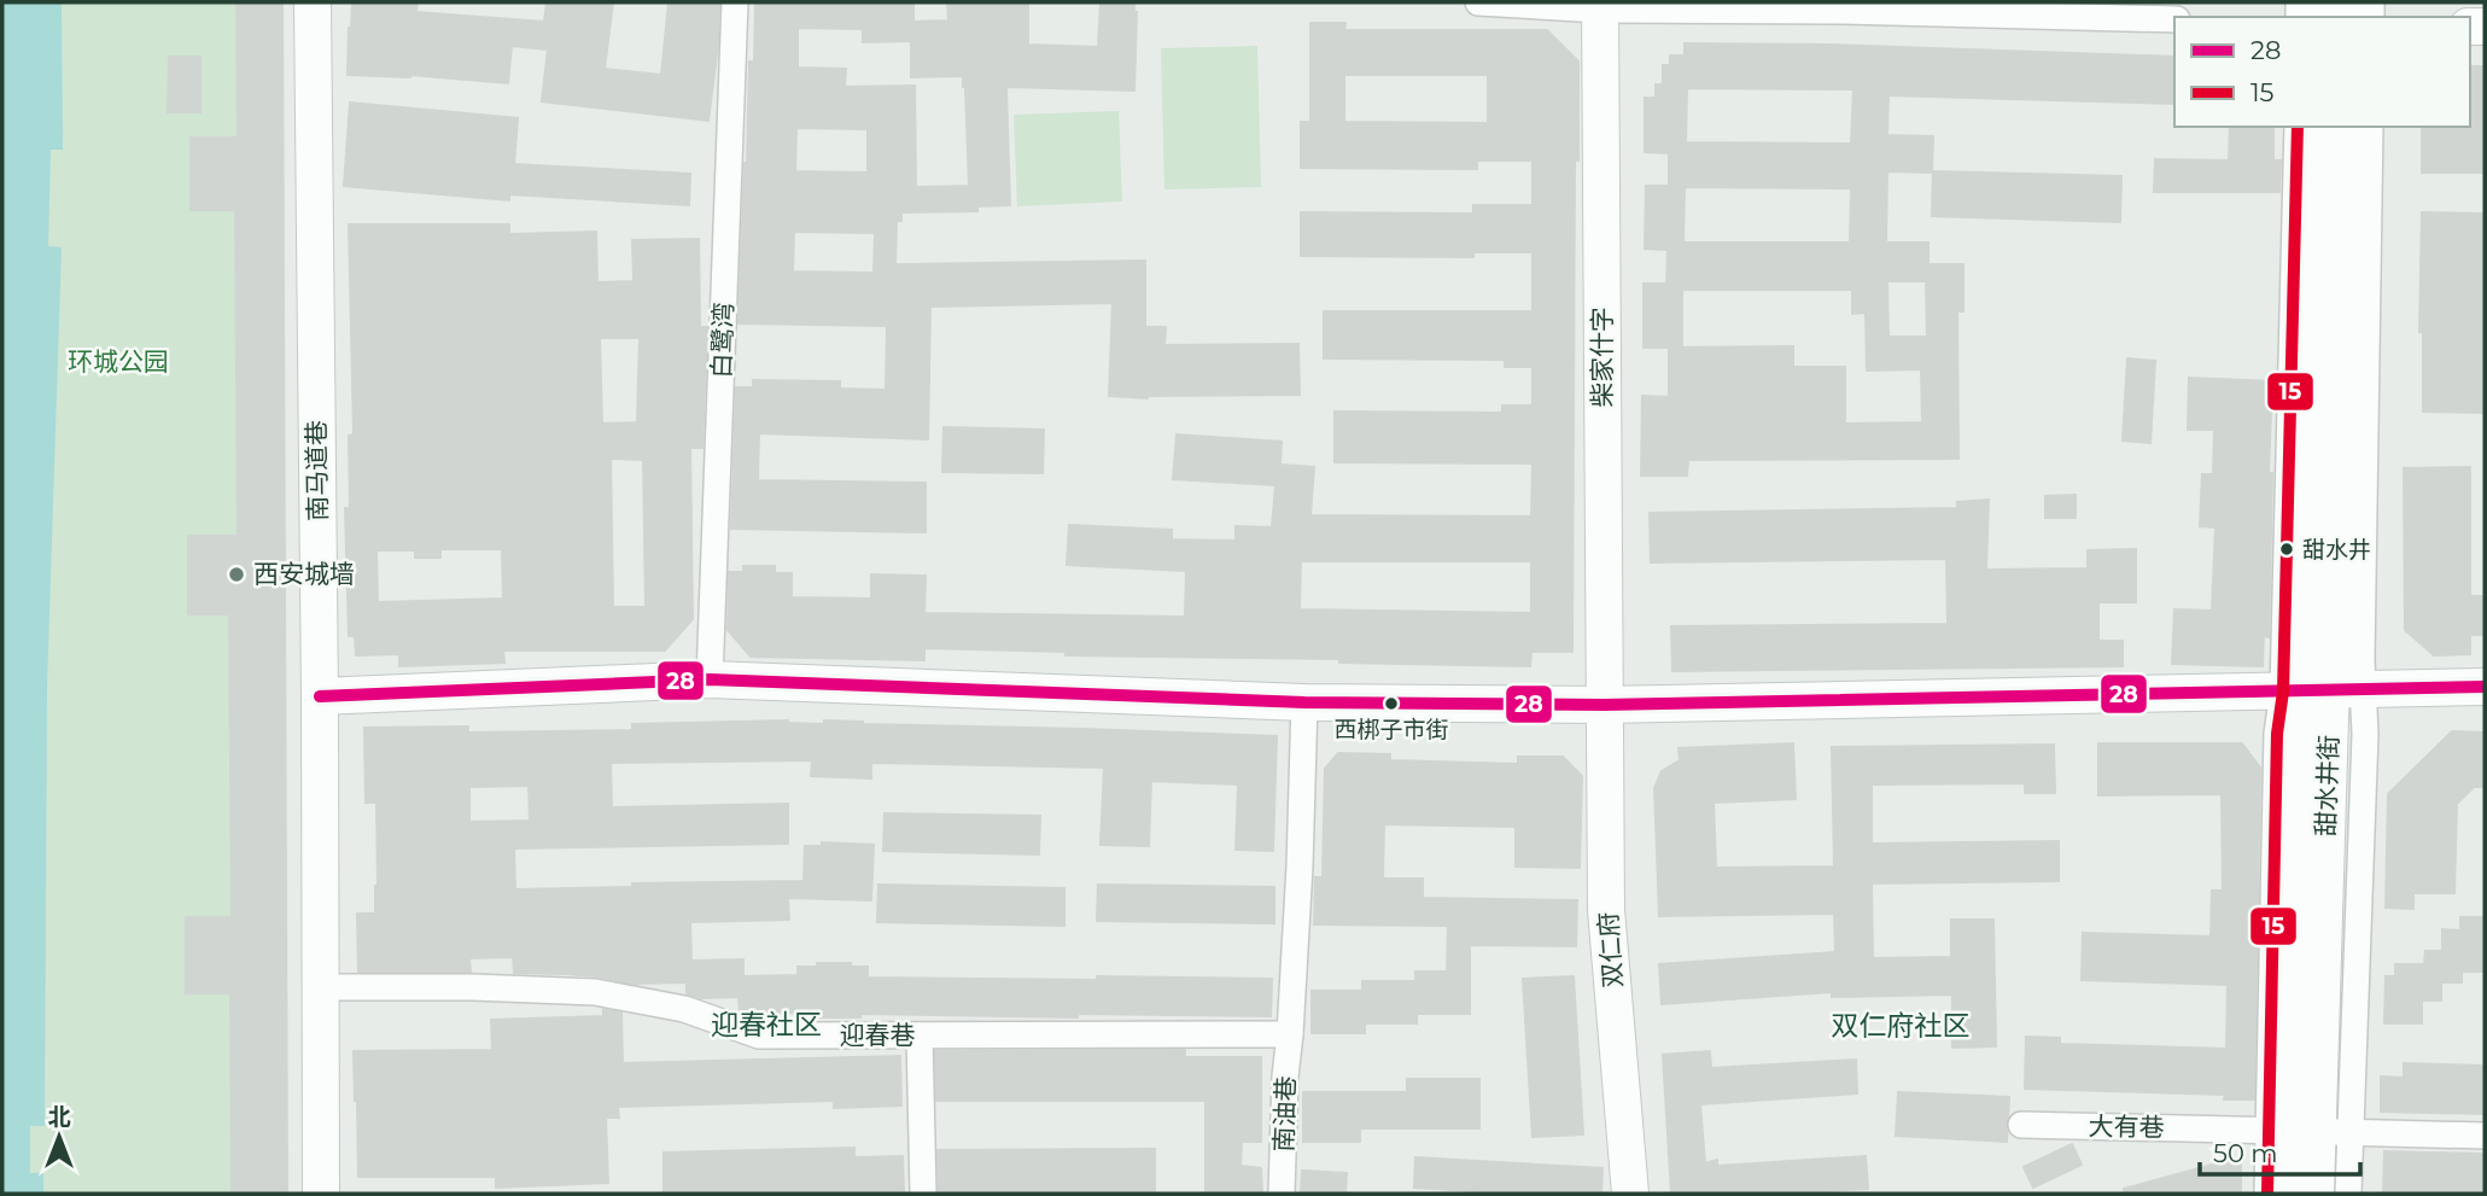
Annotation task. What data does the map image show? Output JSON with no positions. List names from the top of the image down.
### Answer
{
  "streets": {
    "street": [
      "白鹭湾",
      "柴家什字",
      "南马道巷",
      "甜水井街",
      "双仁府",
      "迎春巷",
      "南油巷",
      "大有巷"
    ]
  },
  "crossings": [
    ["柴家什字", "双仁府"],
    ["南马道巷", "迎春巷"],
    ["甜水井街", "大有巷"],
    ["迎春巷", "南油巷"]
  ],
  "districts": ["迎春社区", "双仁府社区"],
  "parks": ["环城公园"],
  "places": ["甜水井", "西安城墙", "西梆子市街"],
  "lines": ["transit line 15", "transit line 28"],
  "legend": ["28", "15"],
  "scale_bar": "50 m",
  "north": "top"
}
